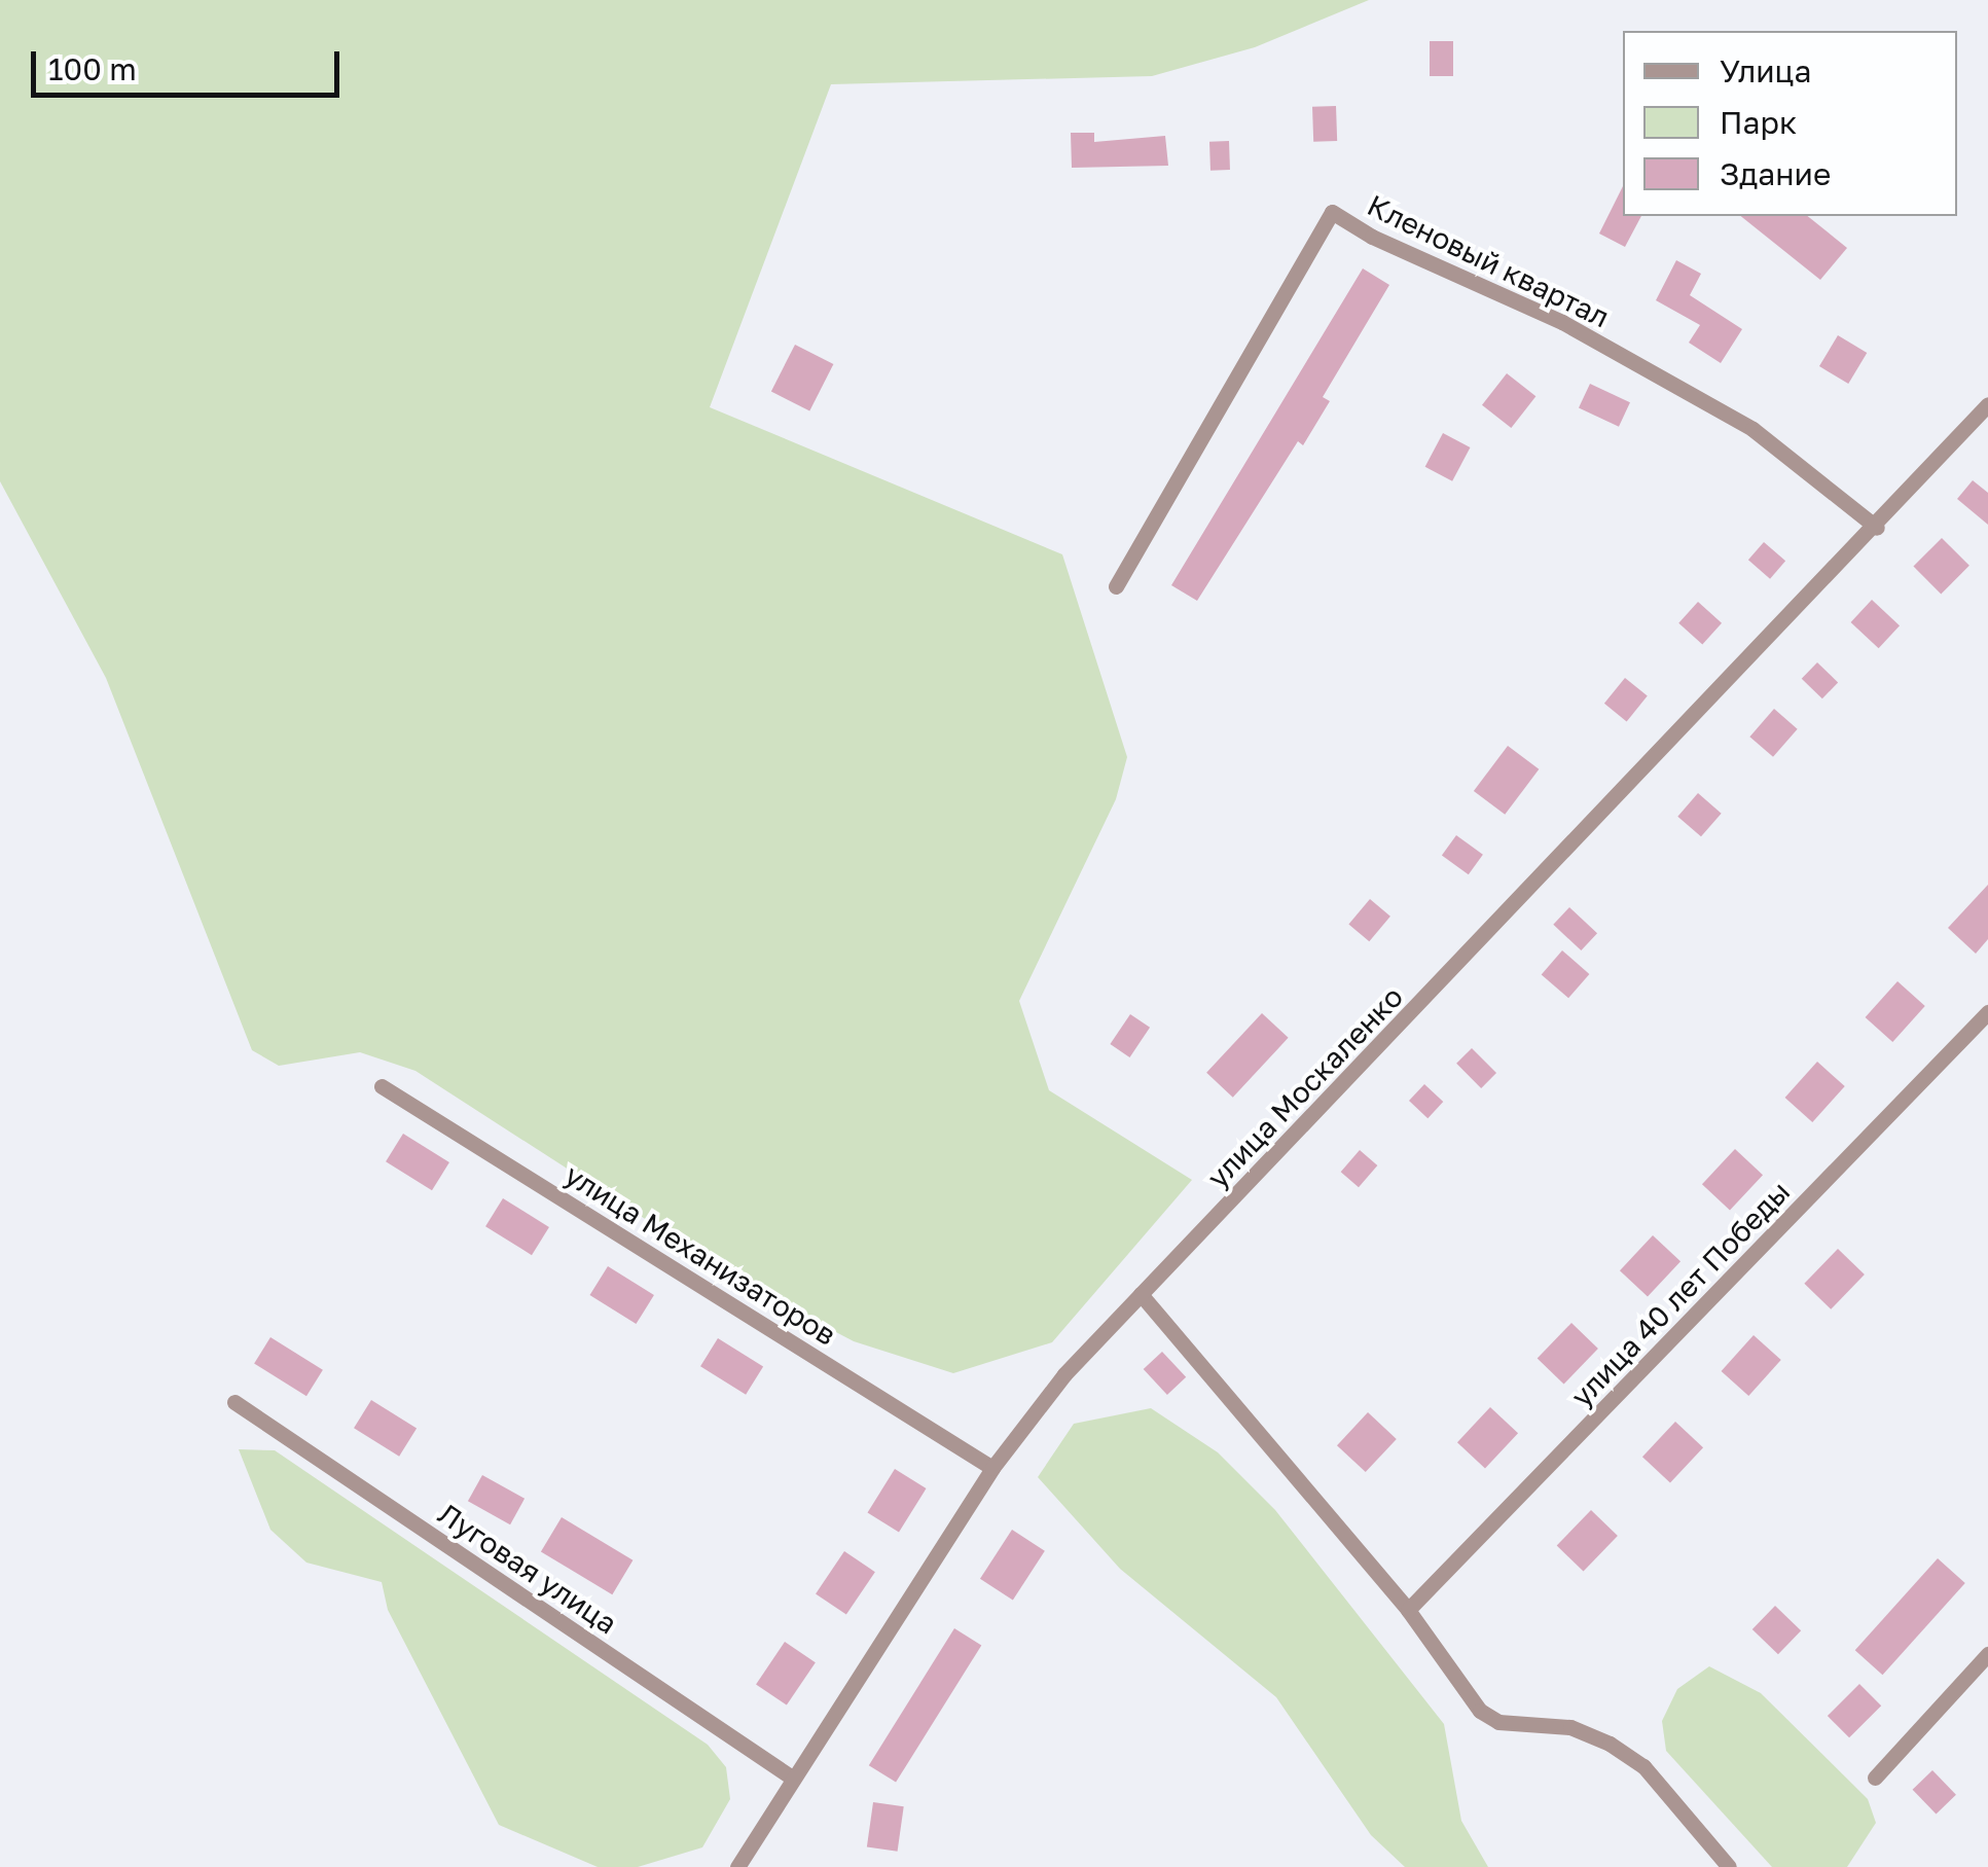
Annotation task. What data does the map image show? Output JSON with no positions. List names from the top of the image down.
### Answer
{
  "streets": {
    "street": [
      "Кленовый квартал",
      "улица Москаленко",
      "улица Механизаторов",
      "улица 40 лет Победы",
      "Луговая улица"
    ]
  },
  "crossings": [
    ["Кленовый квартал", "улица Москаленко"],
    ["улица Москаленко", "улица Механизаторов"],
    ["улица Москаленко", "Луговая улица"]
  ],
  "legend": ["Улица", "Парк", "Здание"],
  "scale_bar": "100 m"
}
